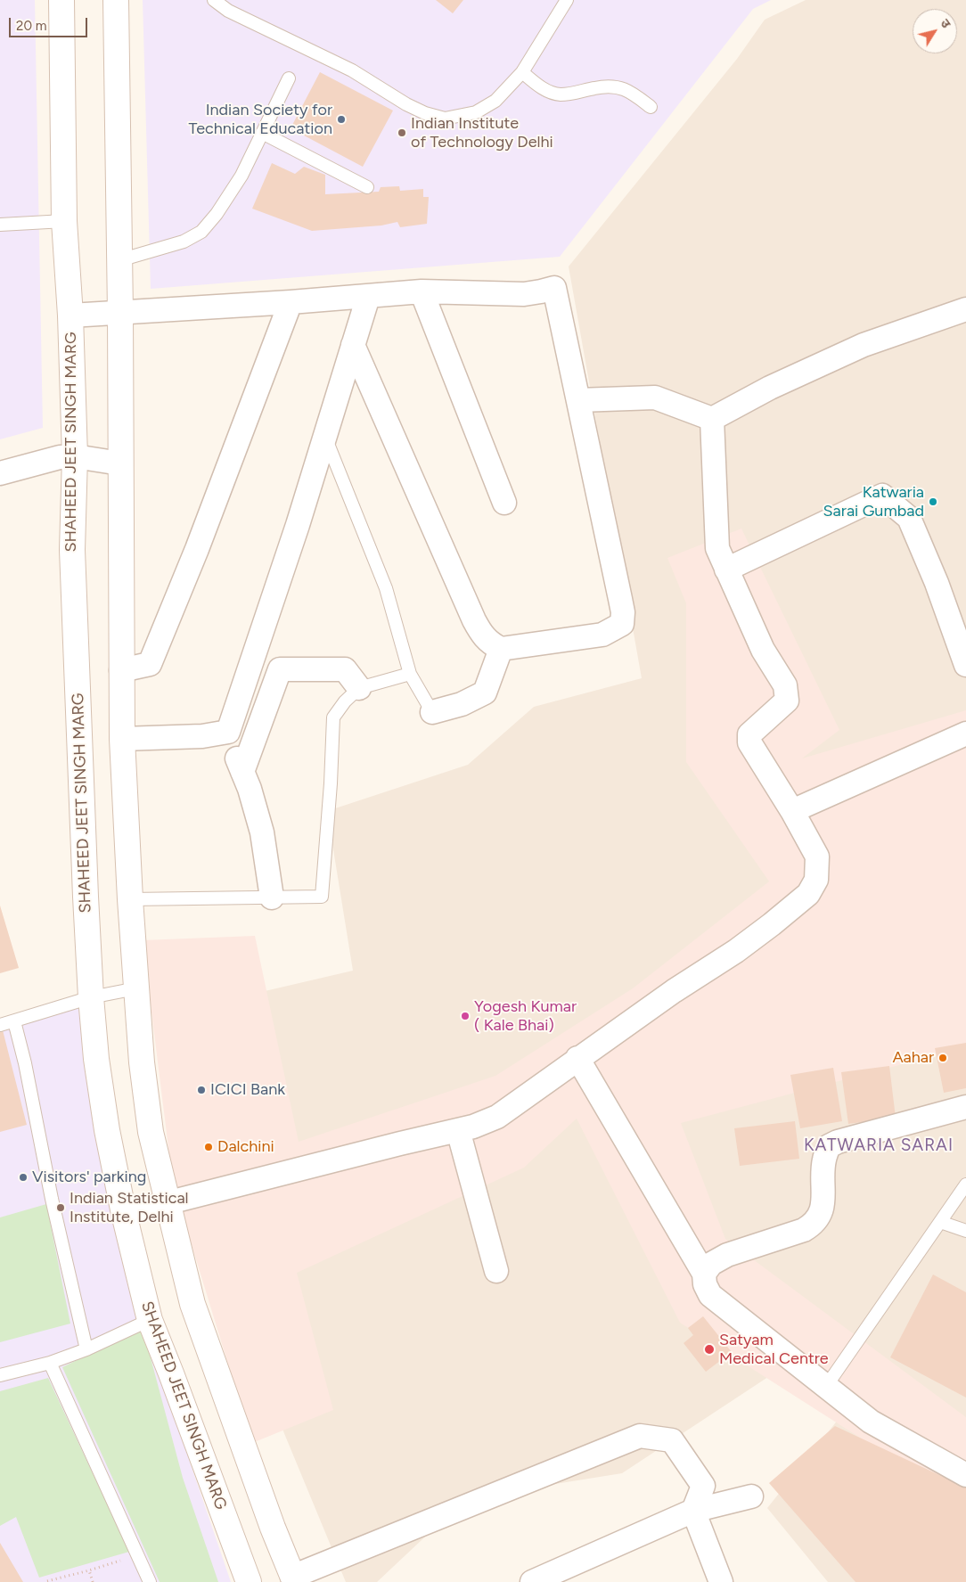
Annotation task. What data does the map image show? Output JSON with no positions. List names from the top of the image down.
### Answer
{
  "streets": {
    "main road": ["SHAHEED JEET SINGH MARG"]
  },
  "districts": ["KATWARIA SARAI"],
  "places": [
    "Indian Society for Technical Education",
    "Indian Institute of Technology Delhi",
    "Katwaria Sarai Gumbad",
    "Yogesh Kumar ( Kale Bhai)",
    "Aahar",
    "ICICI Bank",
    "Dalchini",
    "Visitors' parking",
    "Indian Statistical Institute, Delhi",
    "Satyam Medical Centre"
  ],
  "scale_bar": "20 m",
  "north": "top right"
}
